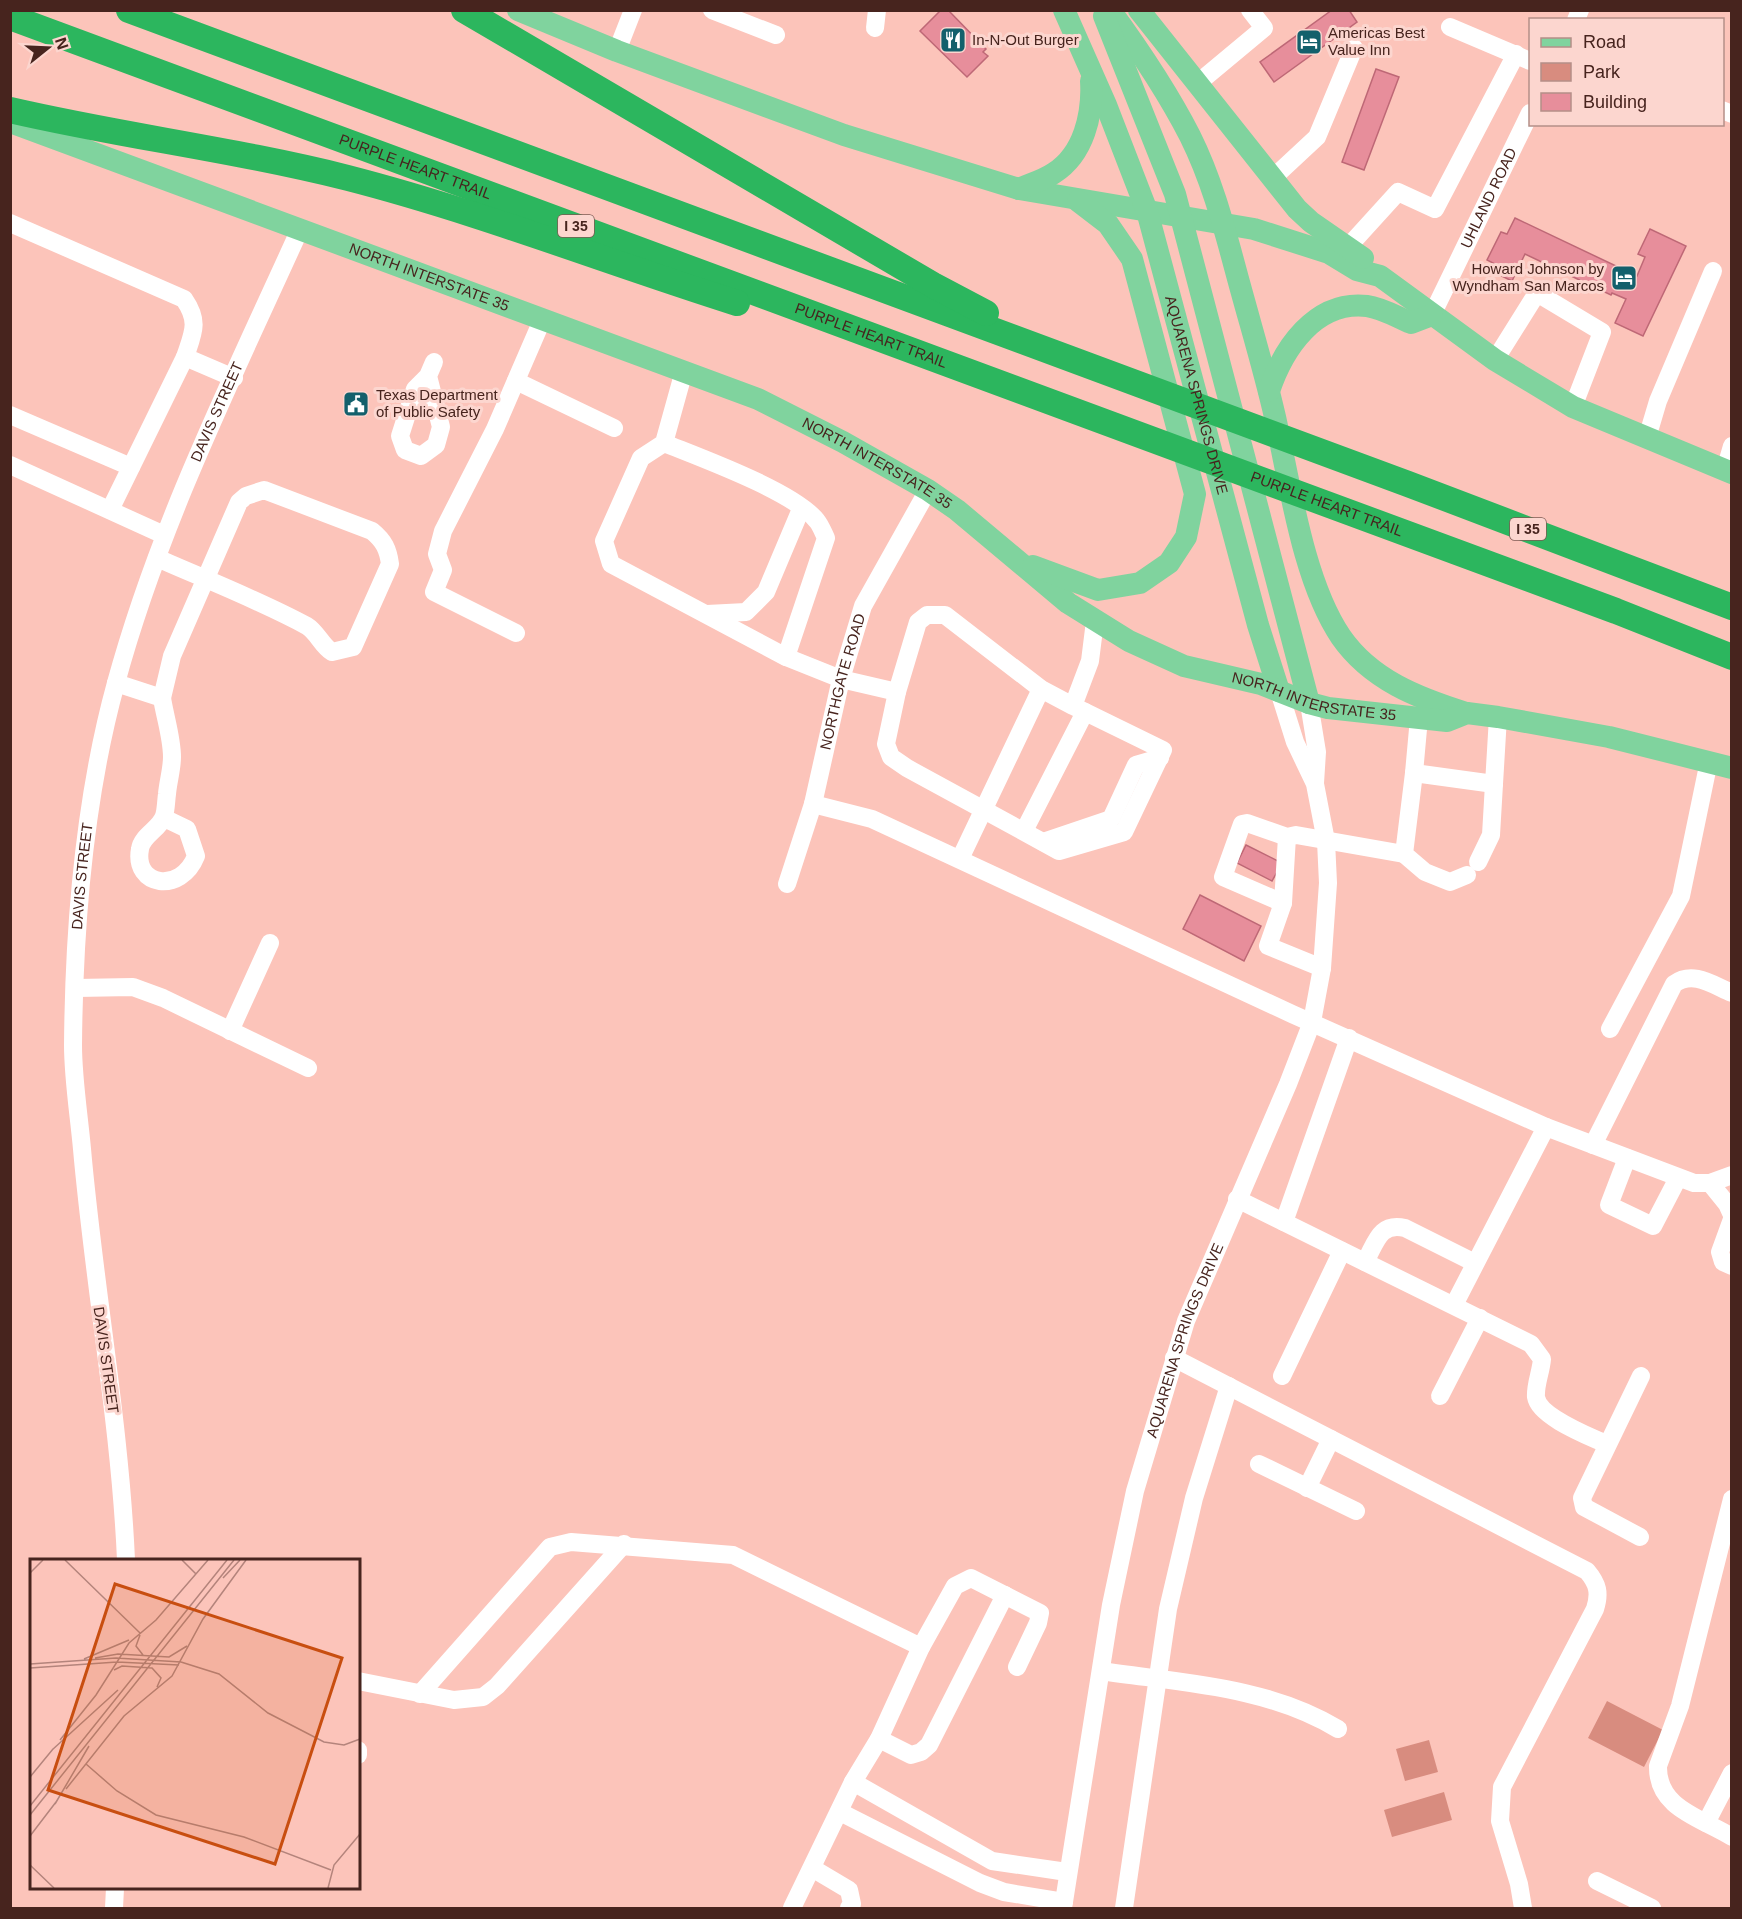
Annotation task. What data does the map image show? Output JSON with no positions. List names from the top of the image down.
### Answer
{
  "streets": {
    "highway": ["PURPLE HEART TRAIL", "I 35"],
    "main road": ["NORTH INTERSTATE 35", "AQUARENA SPRINGS DRIVE"],
    "street": ["UHLAND ROAD", "DAVIS STREET", "NORTHGATE ROAD"]
  },
  "crossings": [
    ["NORTH INTERSTATE 35", "AQUARENA SPRINGS DRIVE"],
    ["NORTH INTERSTATE 35", "DAVIS STREET"],
    ["NORTH INTERSTATE 35", "NORTHGATE ROAD"]
  ],
  "places": {
    "restaurant": ["In-N-Out Burger"],
    "hotel": ["Americas Best Value Inn", "Howard Johnson by Wyndham San Marcos"],
    "public building": ["Texas Department of Public Safety"]
  },
  "legend": ["Road", "Park", "Building"],
  "north": "right"
}
